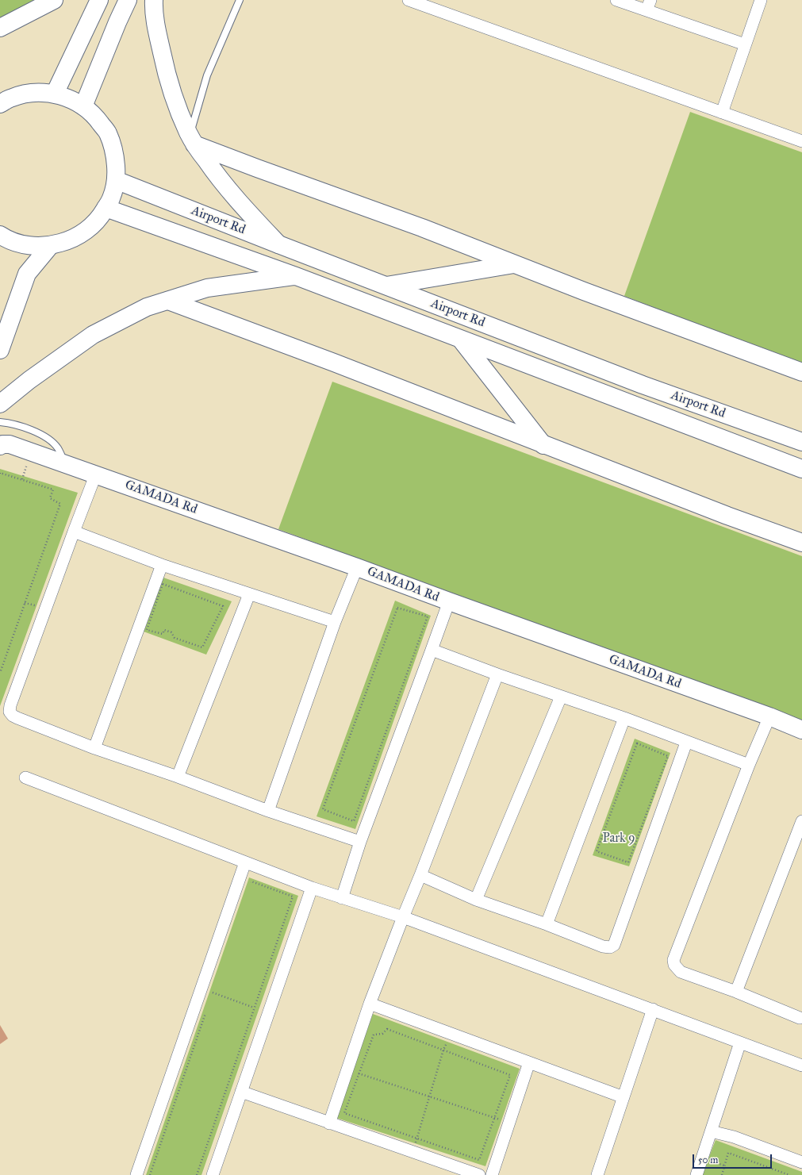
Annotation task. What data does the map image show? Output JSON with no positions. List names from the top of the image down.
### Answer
{
  "streets": {
    "main road": ["Airport Rd", "GAMADA Rd"]
  },
  "parks": ["Park 9"],
  "scale_bar": "50 m"
}
